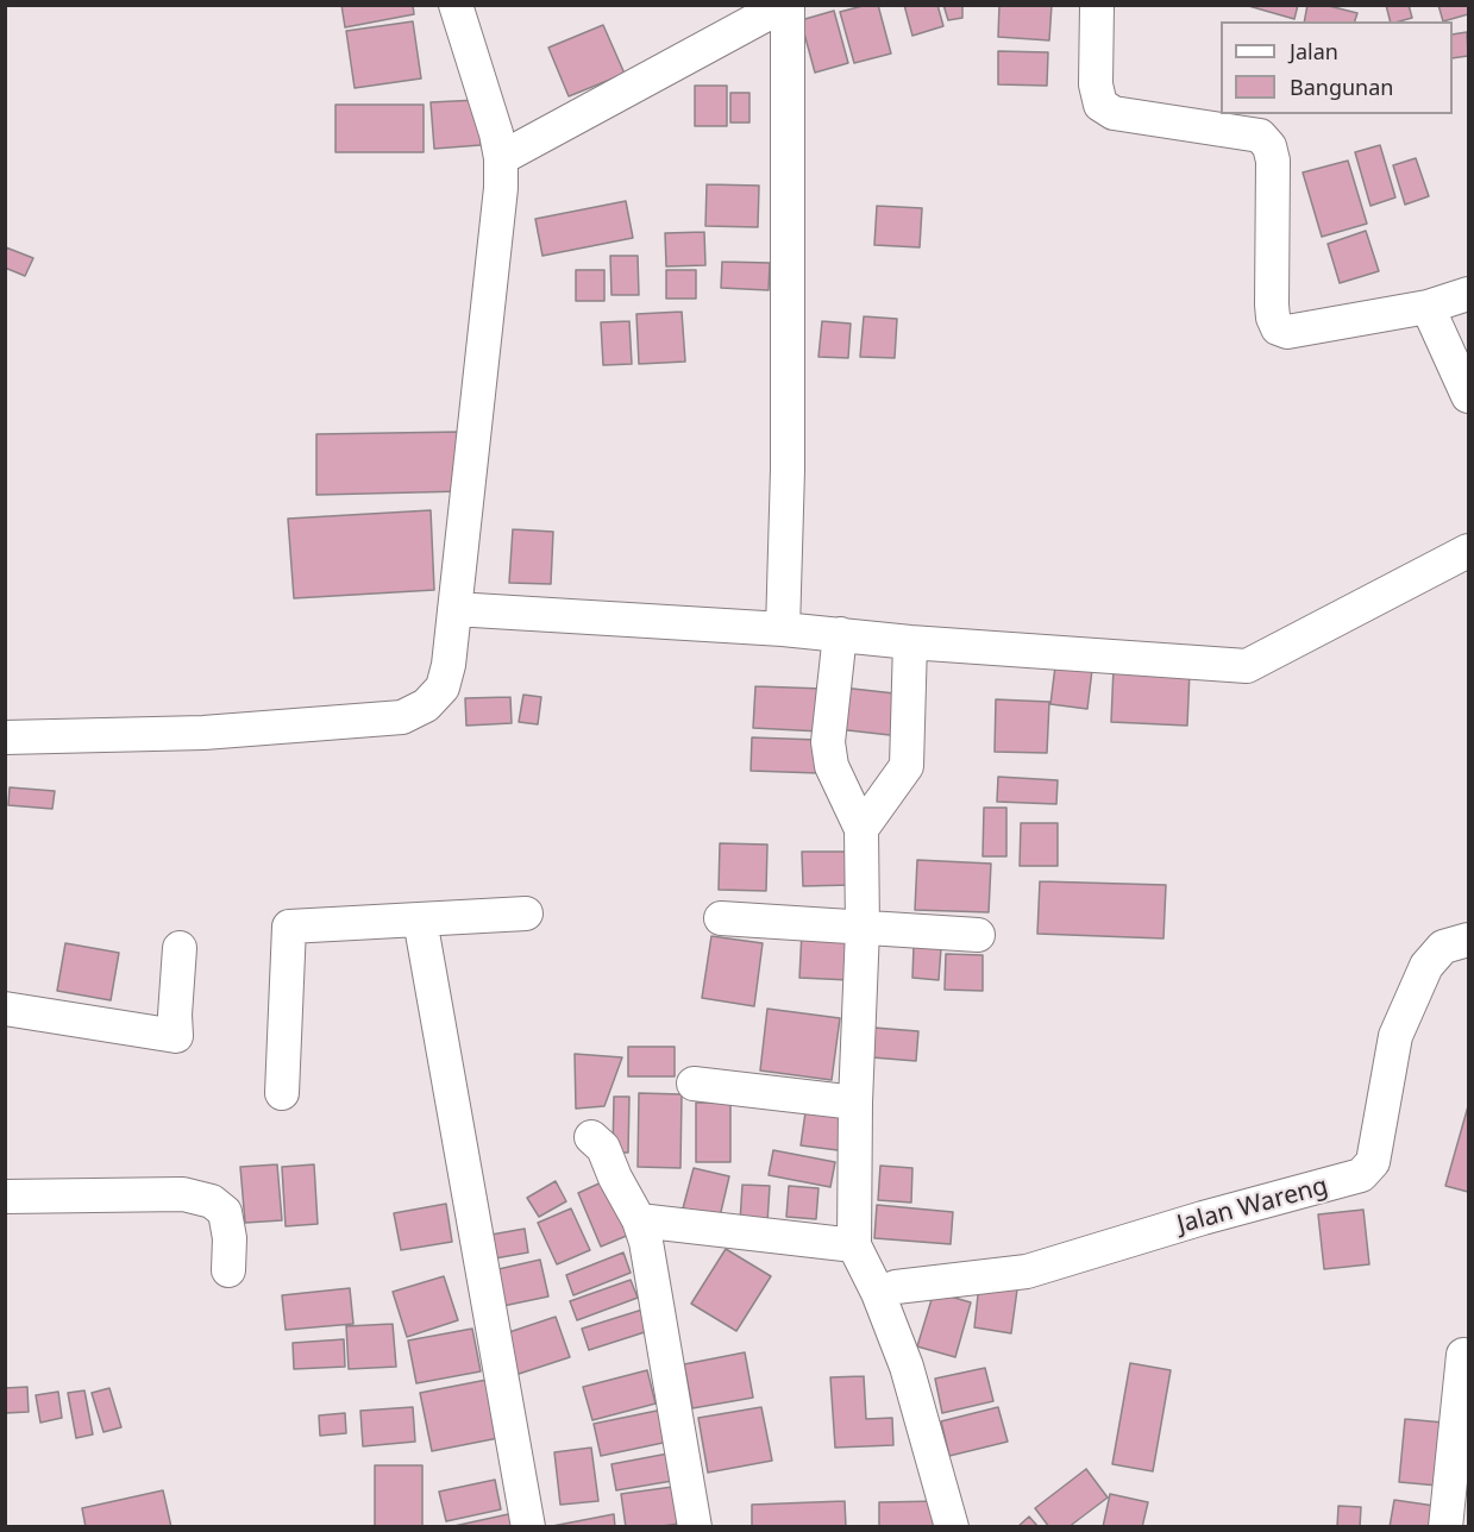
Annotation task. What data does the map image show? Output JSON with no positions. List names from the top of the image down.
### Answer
{
  "streets": {
    "street": ["Jalan Wareng"]
  },
  "legend": ["Jalan", "Bangunan"]
}
